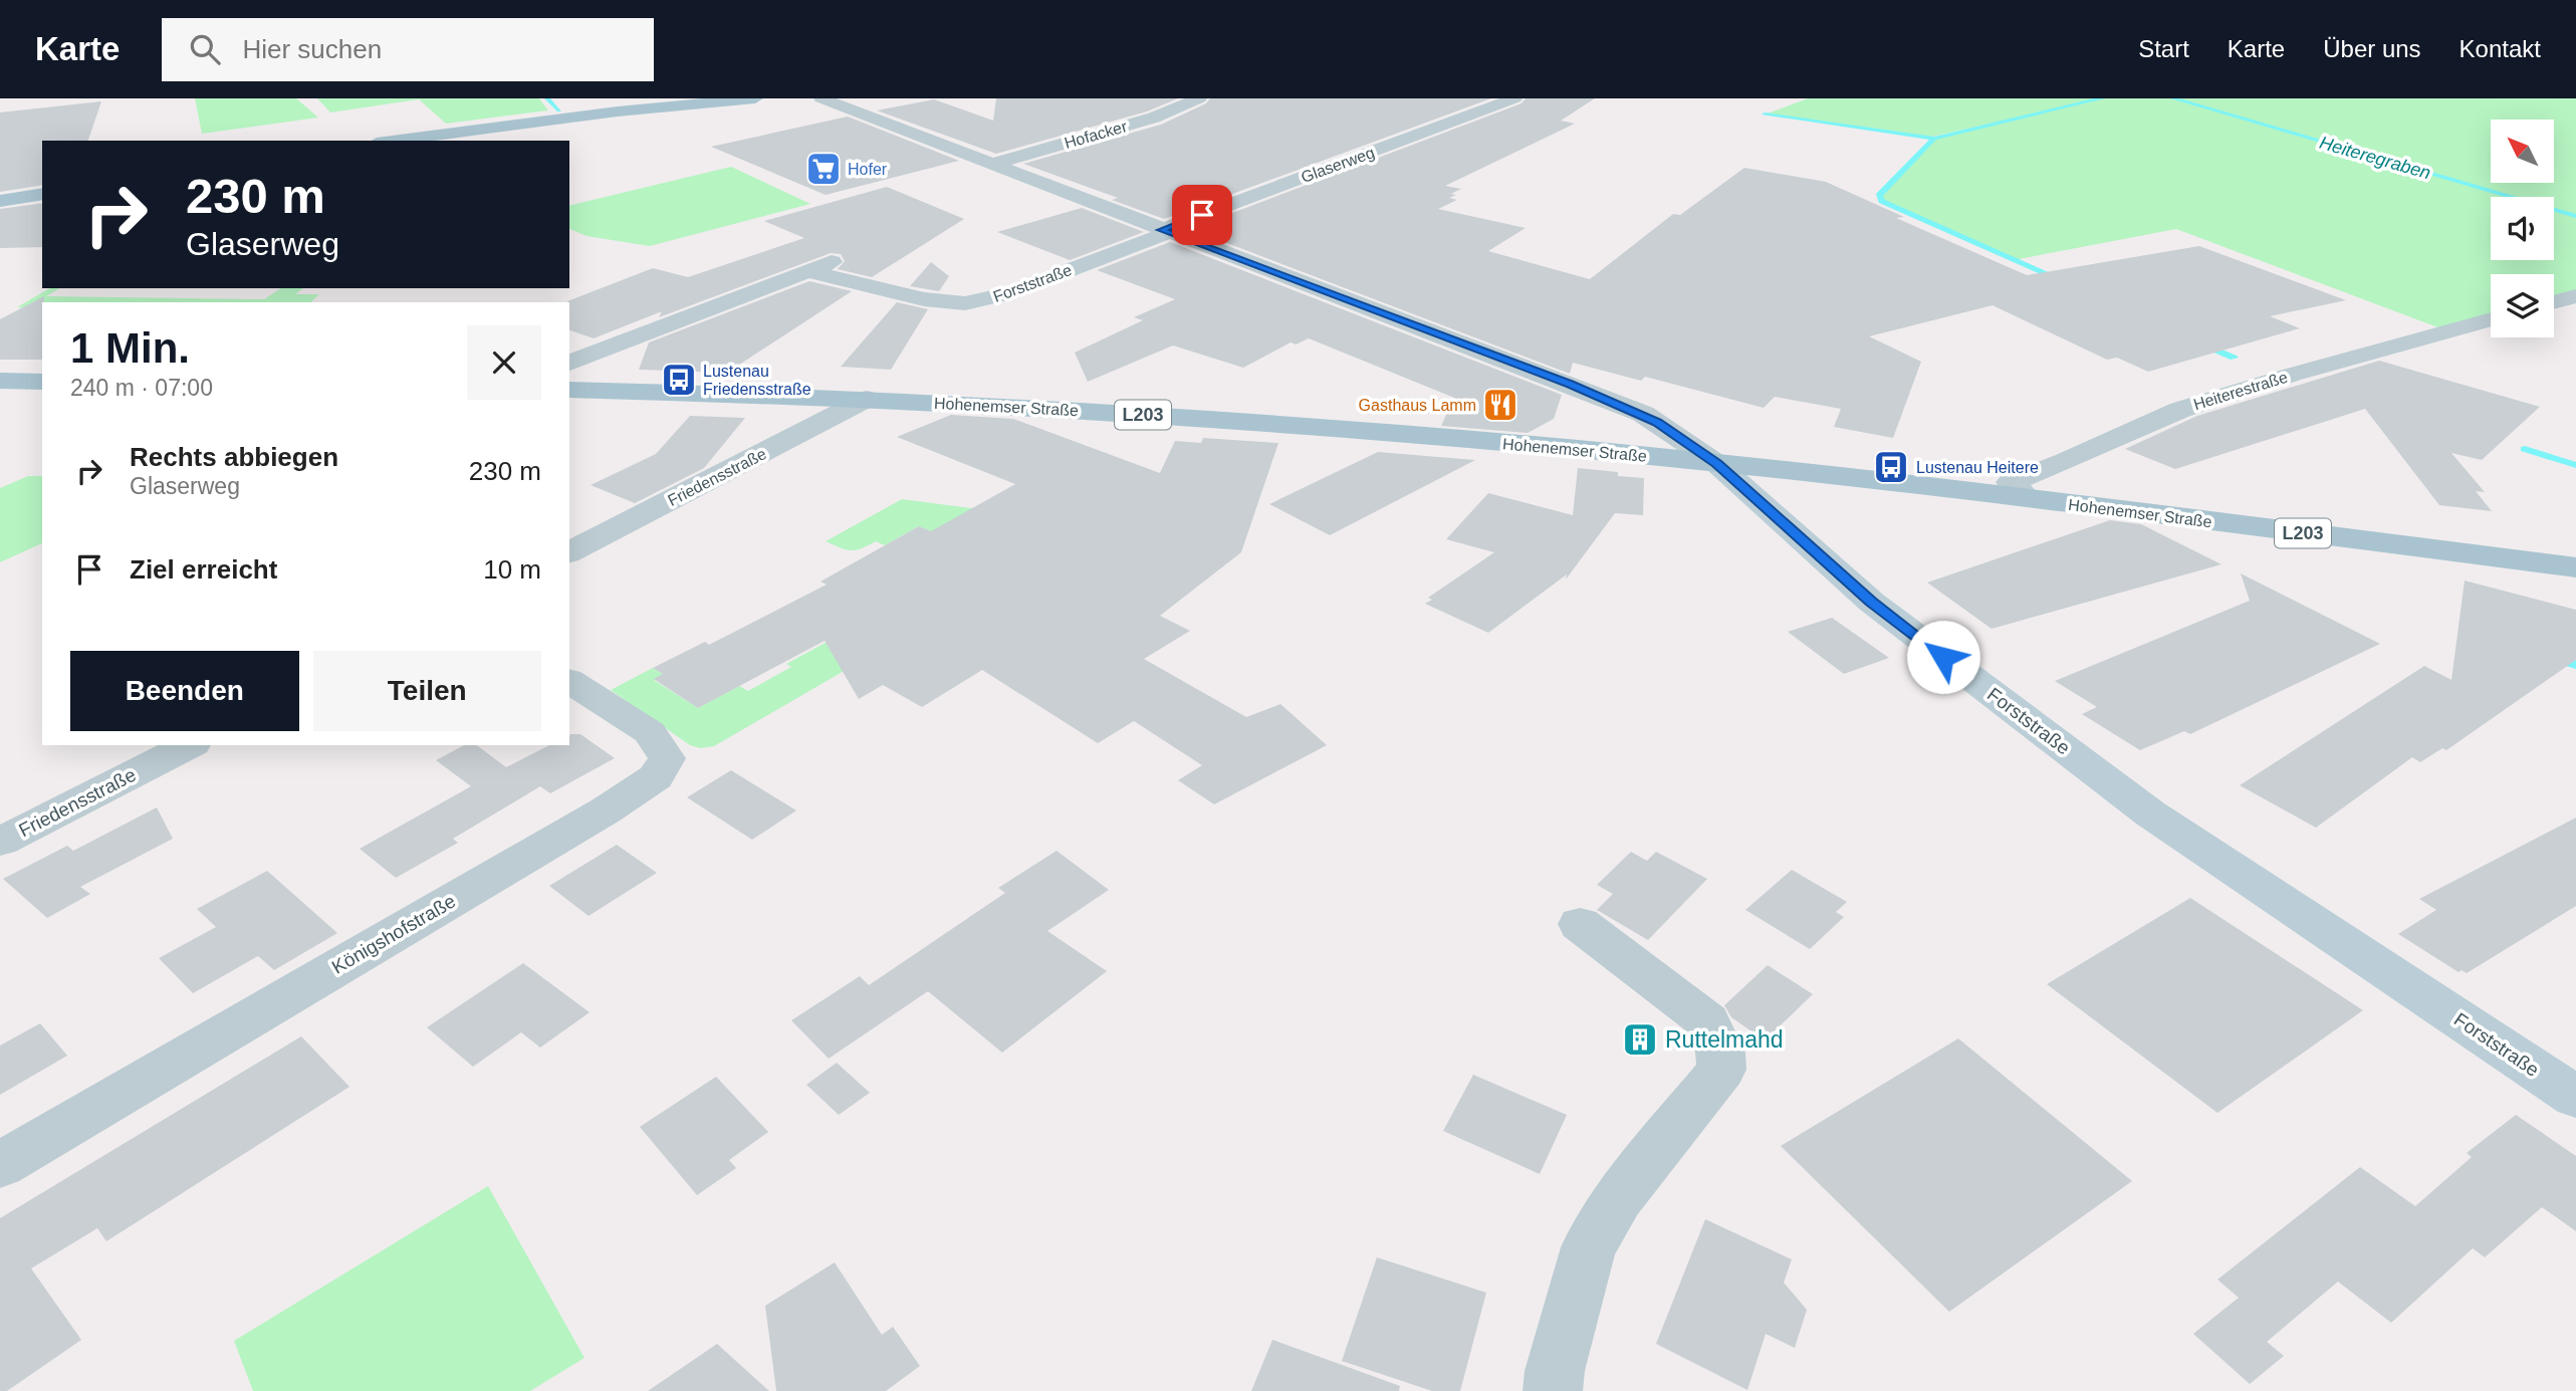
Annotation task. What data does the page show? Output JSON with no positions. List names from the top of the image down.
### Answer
{
  "streets": {
    "main road": ["Hohenemser Straße", "L203"],
    "street": [
      "Hofacker",
      "Glaserweg",
      "Forststraße",
      "Heiterestraße",
      "Friedensstraße",
      "Königshofstraße"
    ]
  },
  "crossings": [
    ["Hofacker", "Forststraße"],
    ["Glaserweg", "Forststraße"],
    ["Forststraße", "Hohenemser Straße"],
    ["Heiterestraße", "Hohenemser Straße"],
    ["Hohenemser Straße", "Friedensstraße"]
  ],
  "water": ["Heiteregraben"],
  "places": {
    "supermarket": ["Hofer"],
    "bus stop": ["Lustenau Friedensstraße", "Lustenau Heitere"],
    "restaurant": ["Gasthaus Lamm"],
    "building": ["Ruttelmahd"]
  },
  "north": "top left",
  "page": {
    "header": "Karte",
    "search": "Hier suchen",
    "nav": [
      "Start",
      "Karte",
      "Über uns",
      "Kontakt"
    ],
    "turn": ["230 m", "Glaserweg"],
    "heading": ["1 Min.", "240 m · 07:00"],
    "list": [
      {
        "name": "Rechts abbiegen",
        "note": "Glaserweg",
        "value": "230 m"
      },
      {
        "name": "Ziel erreicht",
        "value": "10 m"
      }
    ],
    "buttons": ["Beenden", "Teilen"]
  }
}
